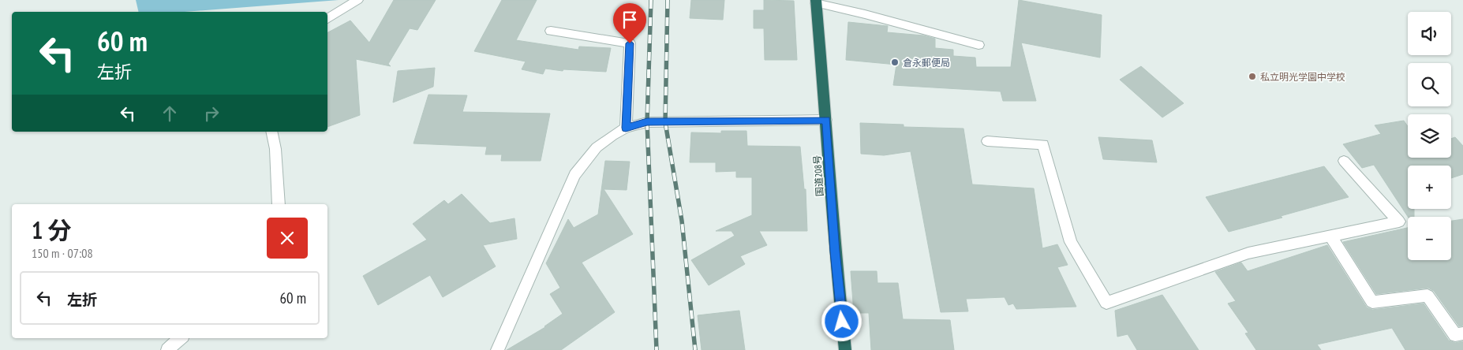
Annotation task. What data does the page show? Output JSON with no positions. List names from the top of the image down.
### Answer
{
  "streets": {
    "highway": ["国道208号"]
  },
  "places": ["倉永郵便局", "私立明光学園中学校"],
  "page": {
    "map_buttons": ["+", "−"],
    "turn": ["60 m", "左折"],
    "heading": ["1 分", "150 m · 07:08"],
    "list": [
      {
        "name": "左折",
        "value": "60 m"
      }
    ]
  }
}
